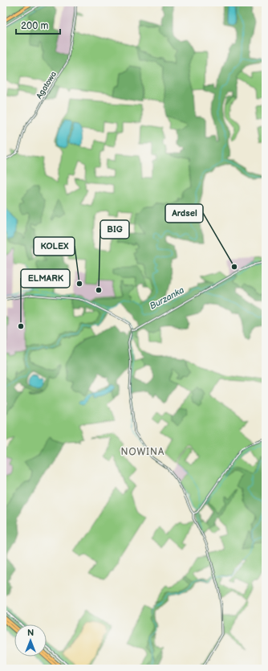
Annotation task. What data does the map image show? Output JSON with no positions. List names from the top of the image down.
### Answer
{
  "streets": {
    "street": ["Agatowa"]
  },
  "districts": ["NOWINA"],
  "water": ["Burzanka"],
  "places": [
    "Ardsel",
    "KOLEX",
    "BIG",
    "ELMARK"
  ],
  "scale_bar": "200 m",
  "north": "top"
}
